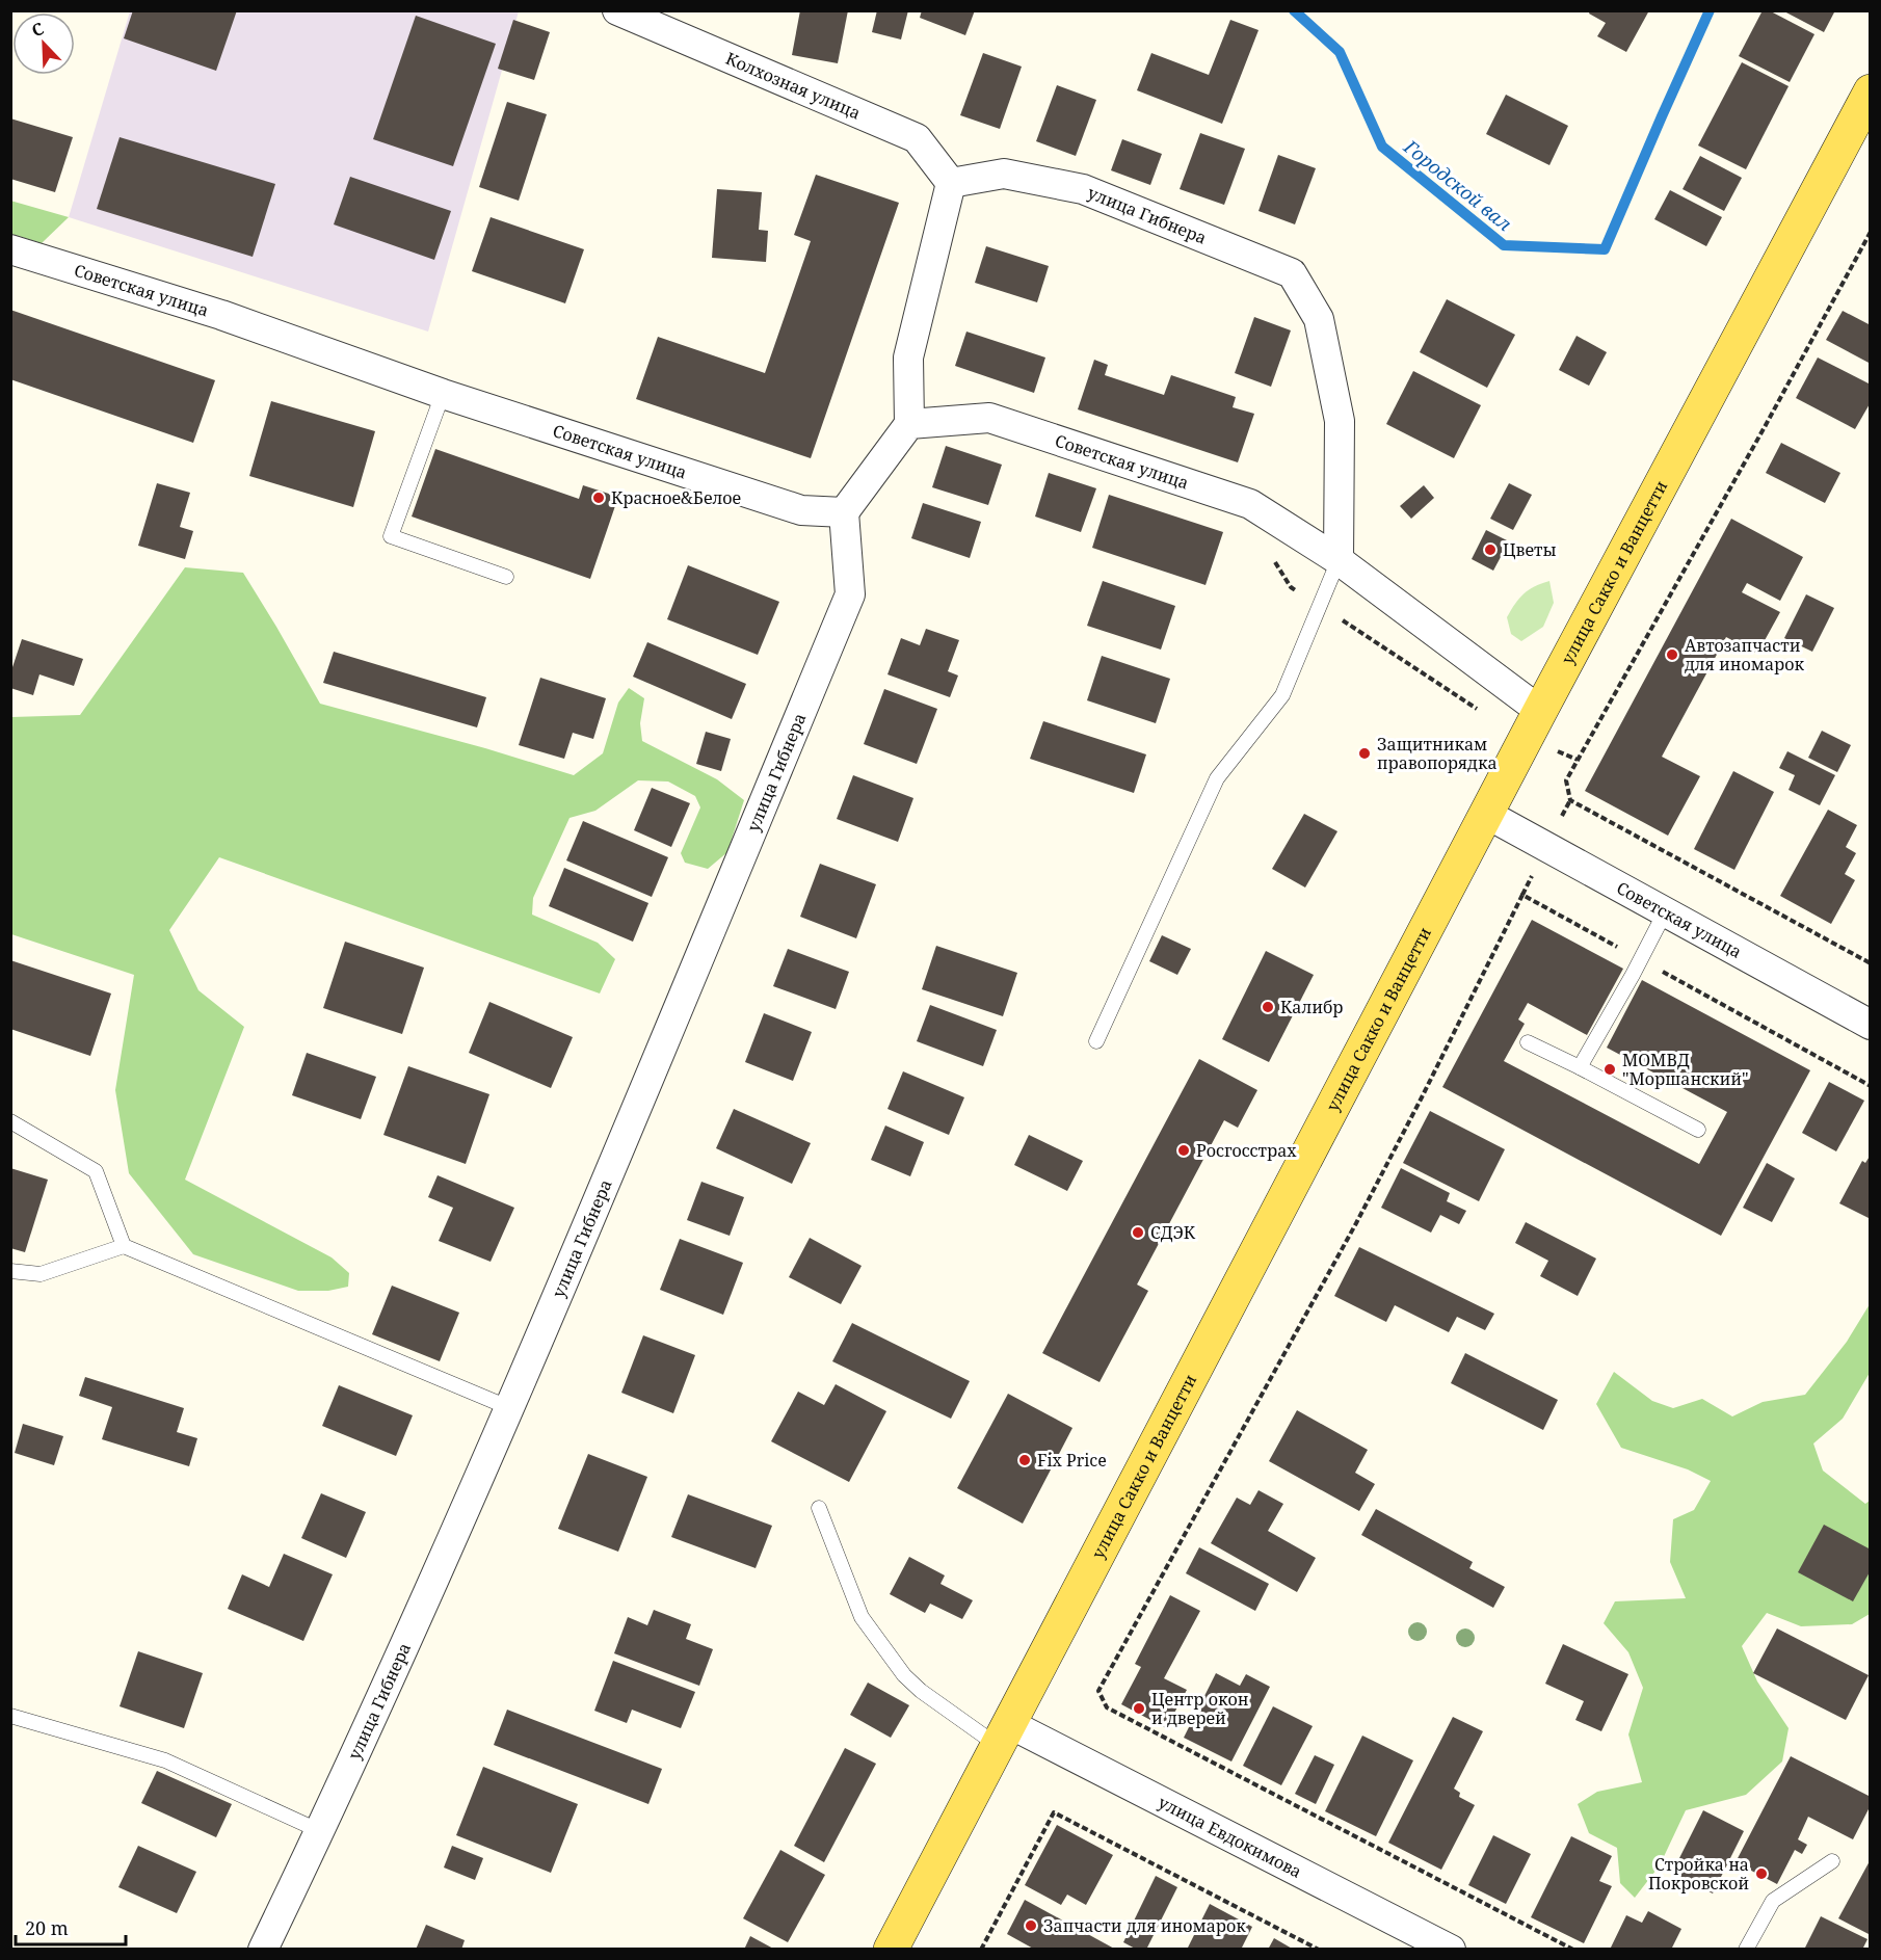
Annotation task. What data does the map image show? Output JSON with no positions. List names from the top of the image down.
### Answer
{
  "streets": {
    "main road": ["улица Сакко и Ванцетти"],
    "street": [
      "Колхозная улица",
      "улица Гибнера",
      "Советская улица",
      "улица Евдокимова"
    ]
  },
  "crossings": [
    ["Колхозная улица", "улица Гибнера"],
    ["улица Гибнера", "Советская улица"],
    ["Советская улица", "улица Сакко и Ванцетти"],
    ["улица Сакко и Ванцетти", "улица Евдокимова"]
  ],
  "water": ["Городской вал"],
  "places": [
    "Красное&Белое",
    "Цветы",
    "Автозапчасти для иномарок",
    "Защитникам правопорядка",
    "Калибр",
    "МОМВД \"Моршанский\"",
    "Росгосстрах",
    "СДЭК",
    "Fix Price",
    "Центр окон и дверей",
    "Стройка на Покровской",
    "Запчасти для иномарок"
  ],
  "scale_bar": "20 m",
  "north": "top left"
}
